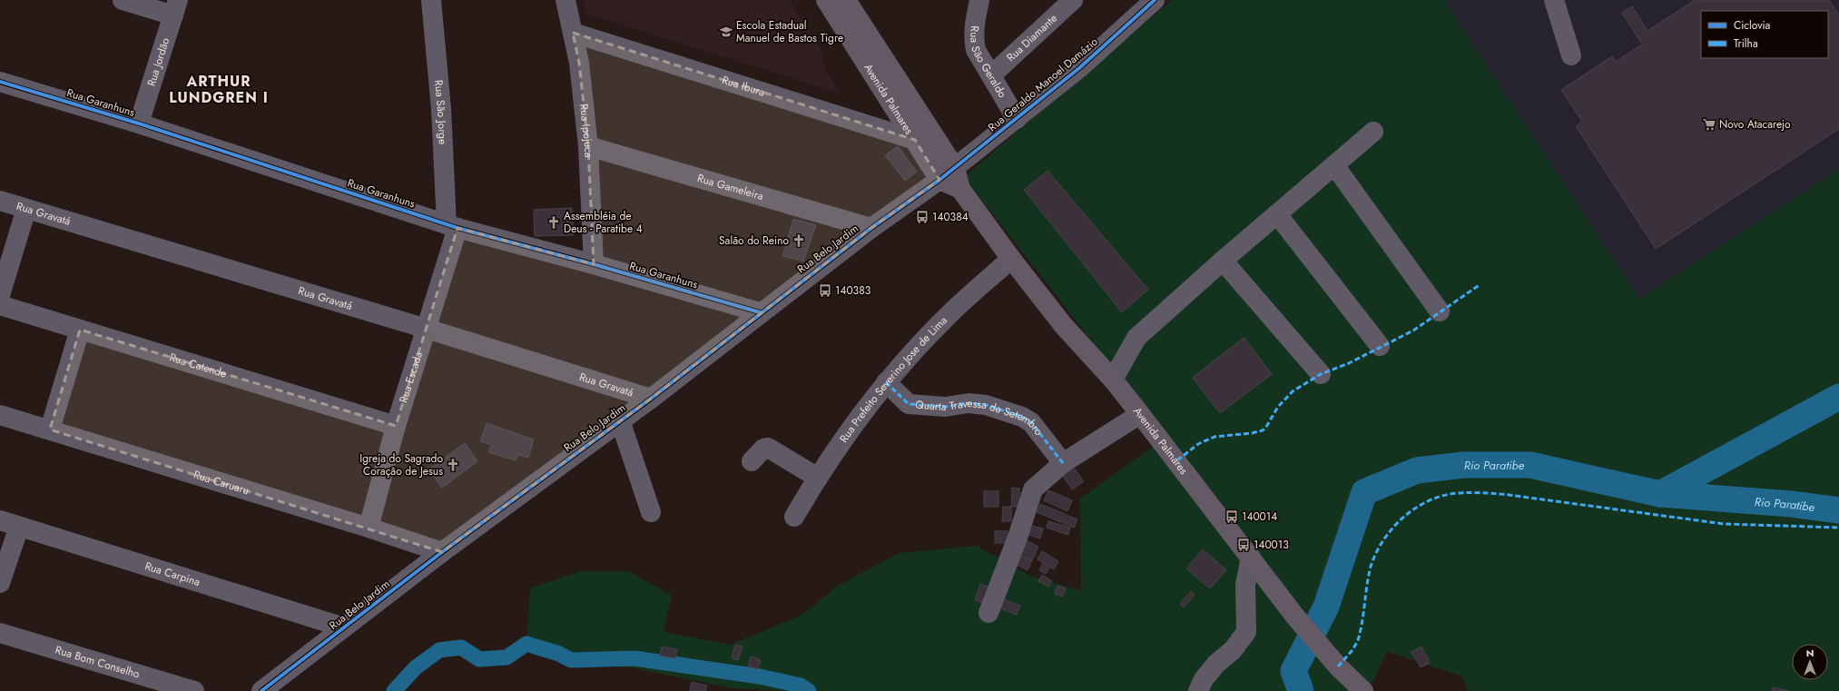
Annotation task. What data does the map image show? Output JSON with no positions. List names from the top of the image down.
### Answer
{
  "streets": {
    "main road": ["Avenida Palmares"],
    "street": [
      "Rua Diamante",
      "Rua São Geraldo",
      "Rua Jordão",
      "Rua Geraldo Manoel Damázio",
      "Rua Ibura",
      "Rua Garanhuns",
      "Rua São Jorge",
      "Rua Ipojuca",
      "Rua Gameleira",
      "Rua Gravatá",
      "Rua Belo Jardim",
      "Rua Catende",
      "Rua Escada",
      "Rua Prefeito Severino Jose de Lima",
      "Quarta Travessa de Setembro",
      "Rua Caruaru",
      "Rua Carpina",
      "Rua Bom Conselho"
    ]
  },
  "crossings": [
    ["Rua Diamante", "Rua São Geraldo"],
    ["Rua São Geraldo", "Rua Geraldo Manoel Damázio"],
    ["Rua Jordão", "Rua Garanhuns"],
    ["Rua Geraldo Manoel Damázio", "Avenida Palmares"],
    ["Rua Geraldo Manoel Damázio", "Rua Belo Jardim"],
    ["Rua Ibura", "Avenida Palmares"],
    ["Rua Ibura", "Rua Ipojuca"],
    ["Avenida Palmares", "Rua Belo Jardim"],
    ["Avenida Palmares", "Rua Prefeito Severino Jose de Lima"],
    ["Rua Garanhuns", "Rua São Jorge"],
    ["Rua Garanhuns", "Rua Ipojuca"],
    ["Rua Garanhuns", "Rua Belo Jardim"],
    ["Rua Garanhuns", "Rua Escada"],
    ["Rua São Jorge", "Rua Escada"],
    ["Rua Ipojuca", "Rua Gameleira"],
    ["Rua Gameleira", "Rua Belo Jardim"],
    ["Rua Gravatá", "Rua Belo Jardim"],
    ["Rua Gravatá", "Rua Escada"],
    ["Rua Belo Jardim", "Rua Caruaru"],
    ["Rua Belo Jardim", "Rua Carpina"],
    ["Rua Catende", "Rua Escada"],
    ["Rua Escada", "Rua Caruaru"],
    ["Rua Prefeito Severino Jose de Lima", "Quarta Travessa de Setembro"]
  ],
  "districts": ["ARTHUR LUNDGREN I"],
  "water": ["Rio Paratibe"],
  "places": {
    "school or university": ["Escola Estadual Manuel de Bastos Tigre"],
    "supermarket": ["Novo Atacarejo"],
    "bus stop": [
      "140384",
      "140383",
      "140014",
      "140013"
    ],
    "church": ["Assembléia de Deus - Paratibe 4", "Salão do Reino", "Igreja do Sagrado Coração de Jesus"]
  },
  "legend": ["Ciclovia", "Trilha"],
  "north": "top"
}
